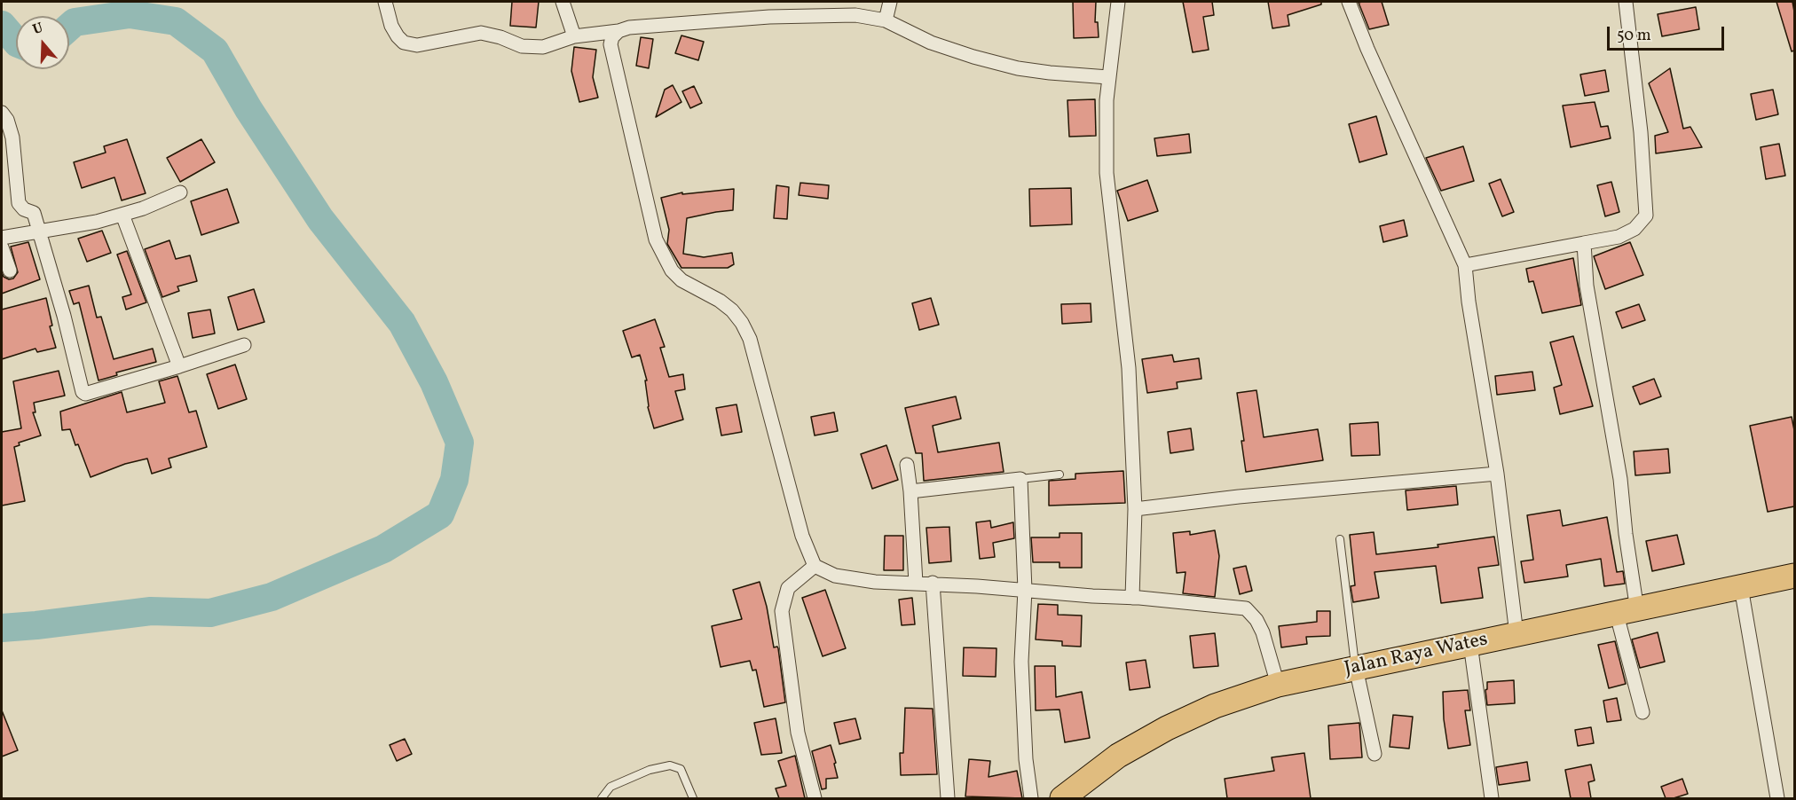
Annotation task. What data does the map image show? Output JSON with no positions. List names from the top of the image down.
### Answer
{
  "streets": {
    "highway": ["Jalan Raya Wates"]
  },
  "scale_bar": "50 m",
  "north": "top"
}
